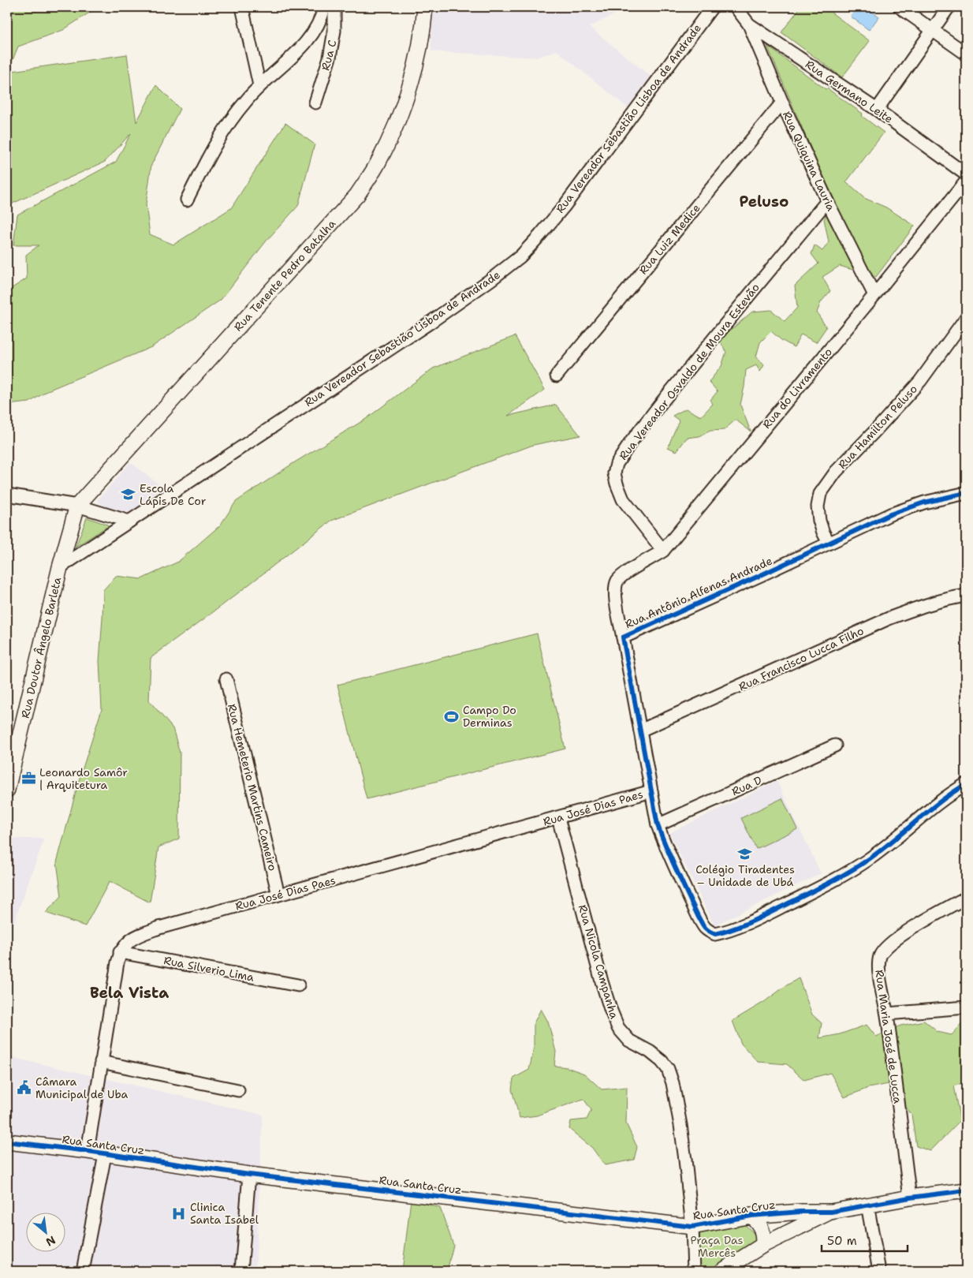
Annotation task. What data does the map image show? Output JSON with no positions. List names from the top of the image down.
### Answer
{
  "streets": {
    "street": [
      "Rua C",
      "Rua Germano Leite",
      "Rua Vereador Sebastião Lisboa de Andrade",
      "Rua Quiquina Lauria",
      "Rua Luiz Medice",
      "Rua Tenente Pedro Batalha",
      "Rua Vereador Osvaldo de Moura Estevão",
      "Rua do Livramento",
      "Rua Hamilton Peluso",
      "Rua Antônio Alfenas Andrade",
      "Rua Doutor Ângelo Barleta",
      "Rua Francisco Lucca Filho",
      "Rua D",
      "Rua Hemeterio Martins Cameiro",
      "Rua José Dias Paes",
      "Rua Nicola Campanha",
      "Rua Silverio Lima",
      "Rua Maria José de Lucca",
      "Rua Santa Cruz"
    ]
  },
  "crossings": [
    ["Rua Germano Leite", "Rua Quiquina Lauria"],
    ["Rua Vereador Sebastião Lisboa de Andrade", "Rua Doutor Ângelo Barleta"],
    ["Rua Quiquina Lauria", "Rua Luiz Medice"],
    ["Rua Quiquina Lauria", "Rua Vereador Osvaldo de Moura Estevão"],
    ["Rua Quiquina Lauria", "Rua do Livramento"],
    ["Rua Tenente Pedro Batalha", "Rua Doutor Ângelo Barleta"],
    ["Rua Vereador Osvaldo de Moura Estevão", "Rua do Livramento"],
    ["Rua do Livramento", "Rua Antônio Alfenas Andrade"],
    ["Rua Hamilton Peluso", "Rua Antônio Alfenas Andrade"],
    ["Rua Antônio Alfenas Andrade", "Rua Francisco Lucca Filho"],
    ["Rua Antônio Alfenas Andrade", "Rua D"],
    ["Rua Antônio Alfenas Andrade", "Rua José Dias Paes"],
    ["Rua Hemeterio Martins Cameiro", "Rua José Dias Paes"],
    ["Rua José Dias Paes", "Rua Nicola Campanha"],
    ["Rua José Dias Paes", "Rua Silverio Lima"],
    ["Rua Nicola Campanha", "Rua Santa Cruz"]
  ],
  "districts": ["Peluso", "Bela Vista"],
  "parks": ["Praça Das Mercês"],
  "places": {
    "school or university": ["Escola Lápis De Cor", "Colégio Tiradentes – Unidade de Ubá"],
    "sports": ["Campo Do Derminas"],
    "office": ["Leonardo Samôr | Arquitetura"],
    "public building": ["Câmara Municipal de Uba"],
    "hospital": ["Clinica Santa Isabel"]
  },
  "scale_bar": "50 m",
  "north": "bottom right"
}
